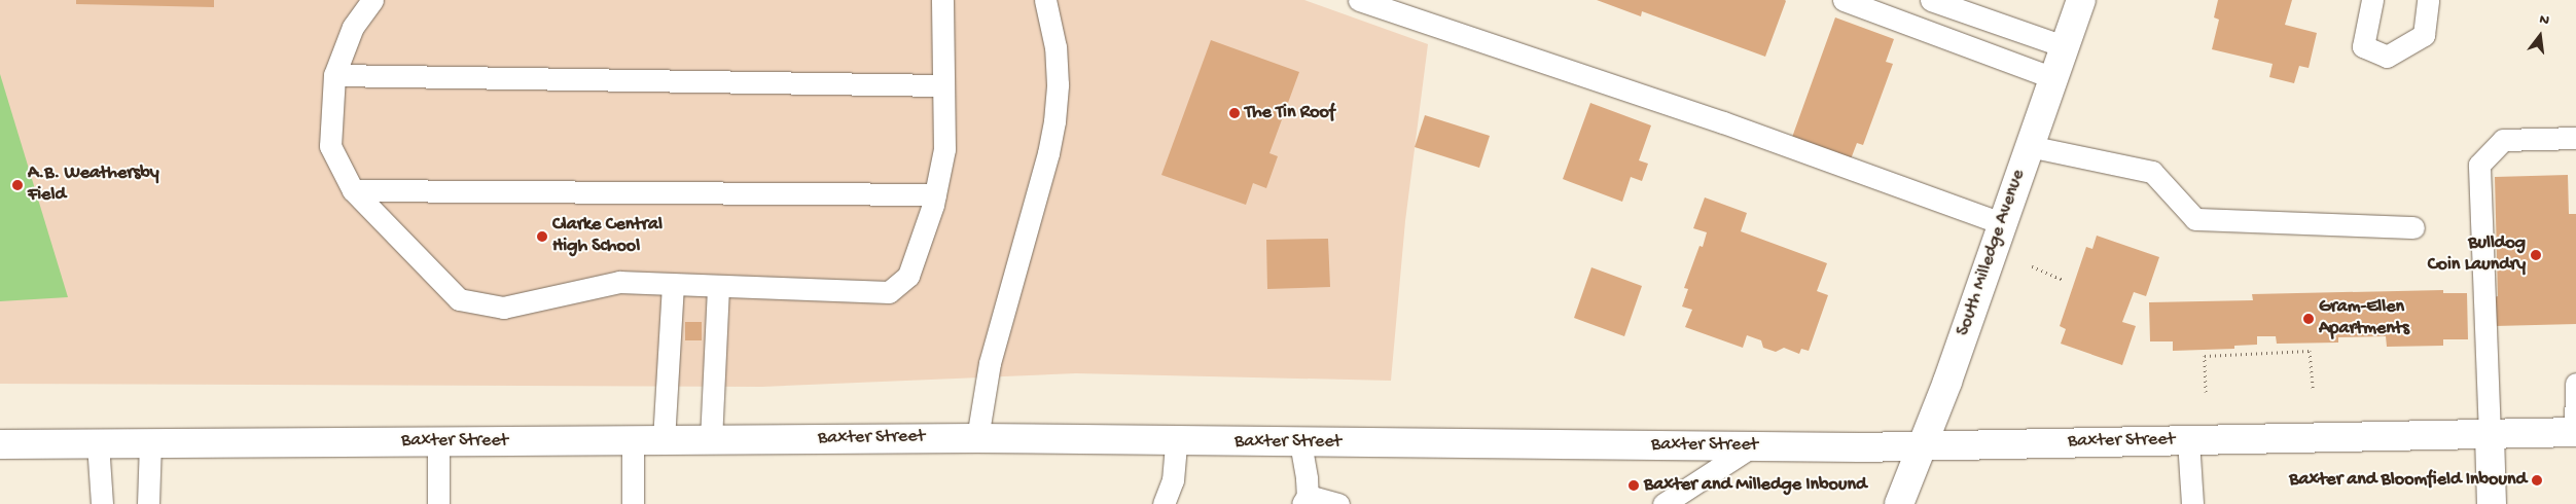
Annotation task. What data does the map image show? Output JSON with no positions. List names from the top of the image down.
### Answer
{
  "streets": {
    "main road": ["South Milledge Avenue", "Baxter Street"]
  },
  "crossings": [
    ["South Milledge Avenue", "Baxter Street"]
  ],
  "places": [
    "The Tin Roof",
    "A.B. Weathersby Field",
    "Clarke Central High School",
    "Bulldog Coin Laundry",
    "Gram-Ellen Apartments",
    "Baxter and Bloomfield Inbound",
    "Baxter and Milledge Inbound"
  ],
  "north": "top"
}
